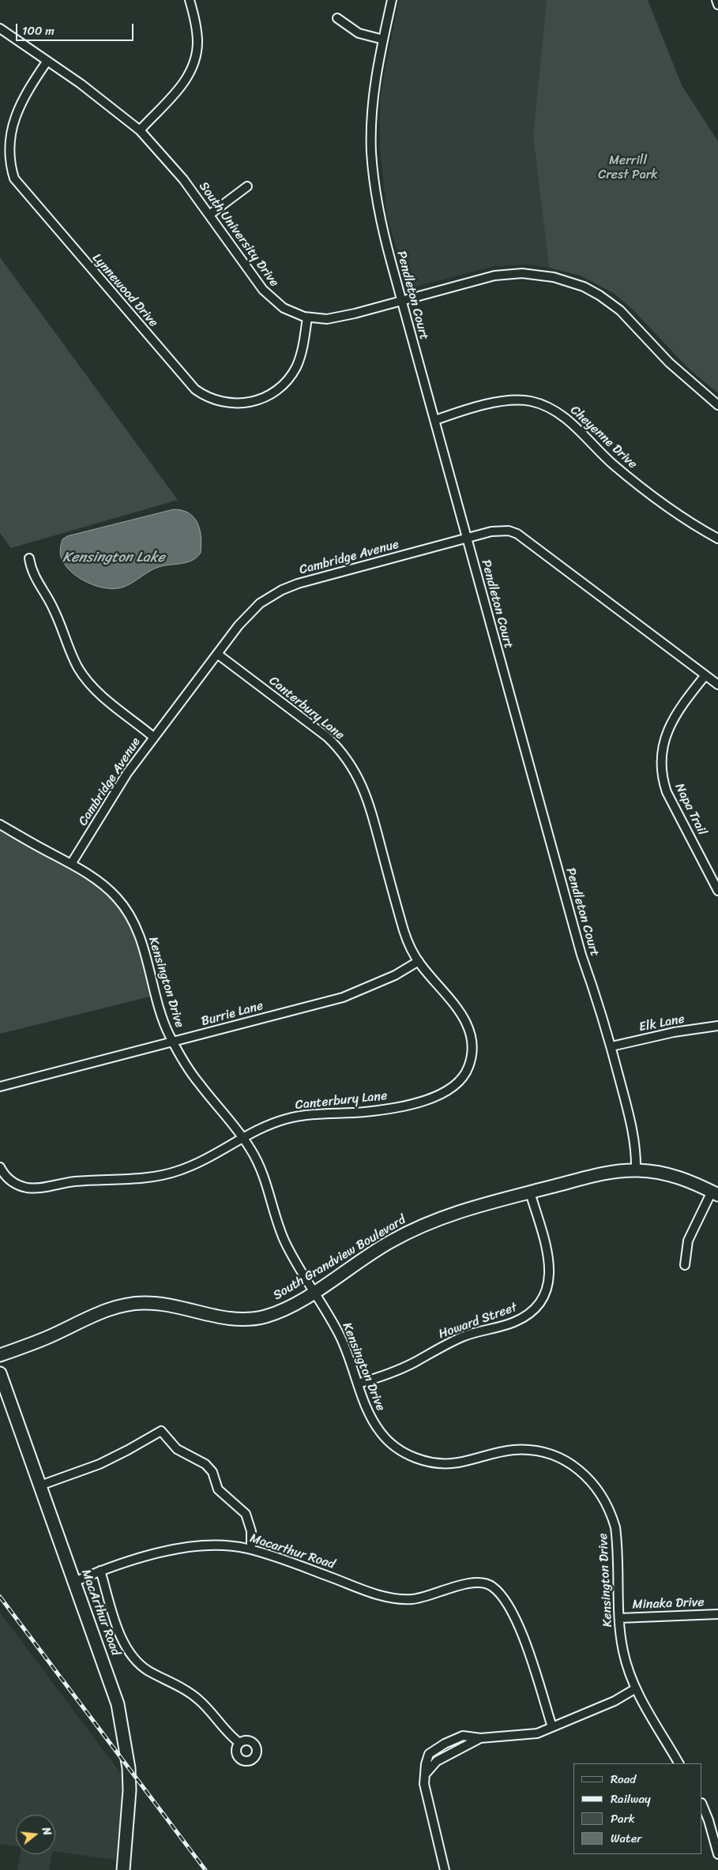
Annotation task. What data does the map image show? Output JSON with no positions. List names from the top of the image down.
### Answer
{
  "streets": {
    "street": [
      "South University Drive",
      "Lynnewood Drive",
      "Pendleton Court",
      "Cheyenne Drive",
      "Cambridge Avenue",
      "Canterbury Lane",
      "Napa Trail",
      "Kensington Drive",
      "Burrie Lane",
      "Elk Lane",
      "South Grandview Boulevard",
      "Howard Street",
      "Macarthur Road",
      "Minaka Drive",
      "MacArthur Road"
    ]
  },
  "crossings": [
    ["South University Drive", "Lynnewood Drive"],
    ["South University Drive", "Pendleton Court"],
    ["Pendleton Court", "Cheyenne Drive"],
    ["Pendleton Court", "Cambridge Avenue"],
    ["Pendleton Court", "Elk Lane"],
    ["Pendleton Court", "South Grandview Boulevard"],
    ["Cambridge Avenue", "Canterbury Lane"],
    ["Cambridge Avenue", "Napa Trail"],
    ["Cambridge Avenue", "Kensington Drive"],
    ["Canterbury Lane", "Kensington Drive"],
    ["Canterbury Lane", "Burrie Lane"],
    ["Kensington Drive", "Burrie Lane"],
    ["Kensington Drive", "South Grandview Boulevard"],
    ["Kensington Drive", "Howard Street"],
    ["Kensington Drive", "Minaka Drive"],
    ["South Grandview Boulevard", "Howard Street"],
    ["Macarthur Road", "MacArthur Road"]
  ],
  "water": ["Kensington Lake"],
  "parks": ["Merrill Crest Park"],
  "legend": [
    "Road",
    "Railway",
    "Park",
    "Water"
  ],
  "scale_bar": "100 m",
  "north": "right"
}
